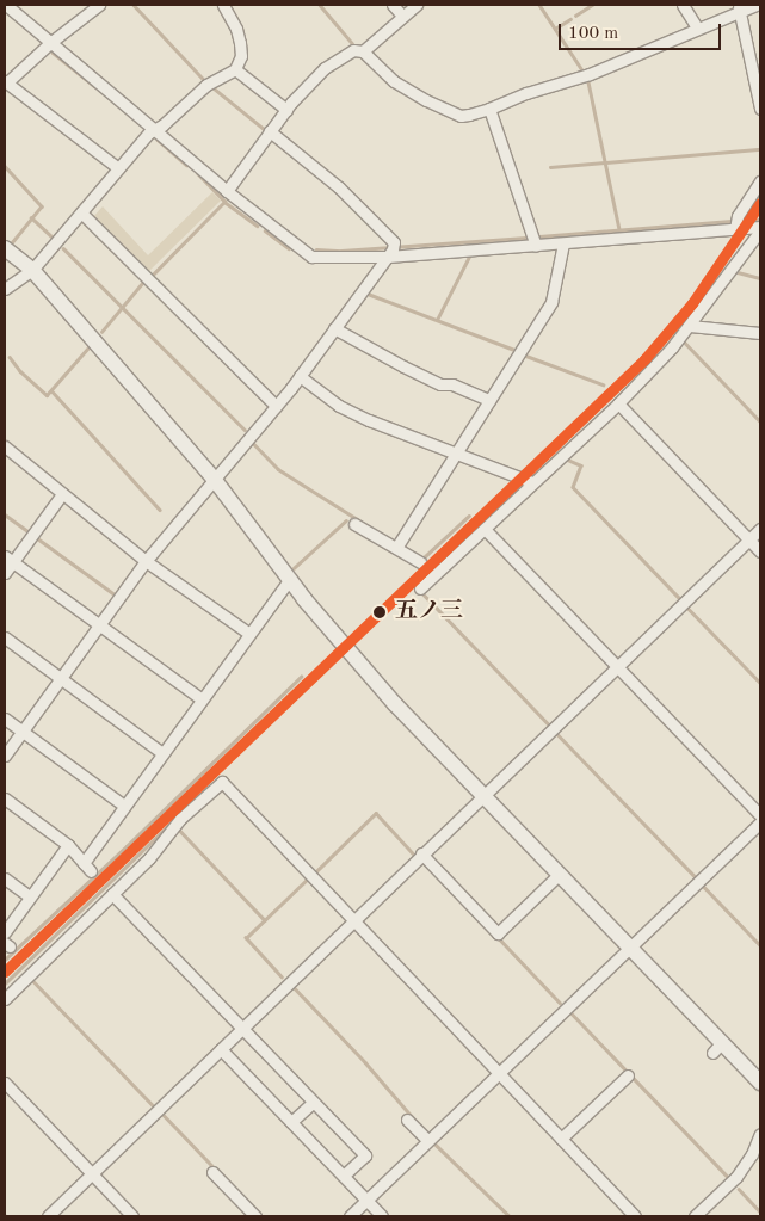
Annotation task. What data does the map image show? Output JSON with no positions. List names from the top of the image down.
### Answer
{
  "places": ["五ノ三"],
  "scale_bar": "100 m"
}
